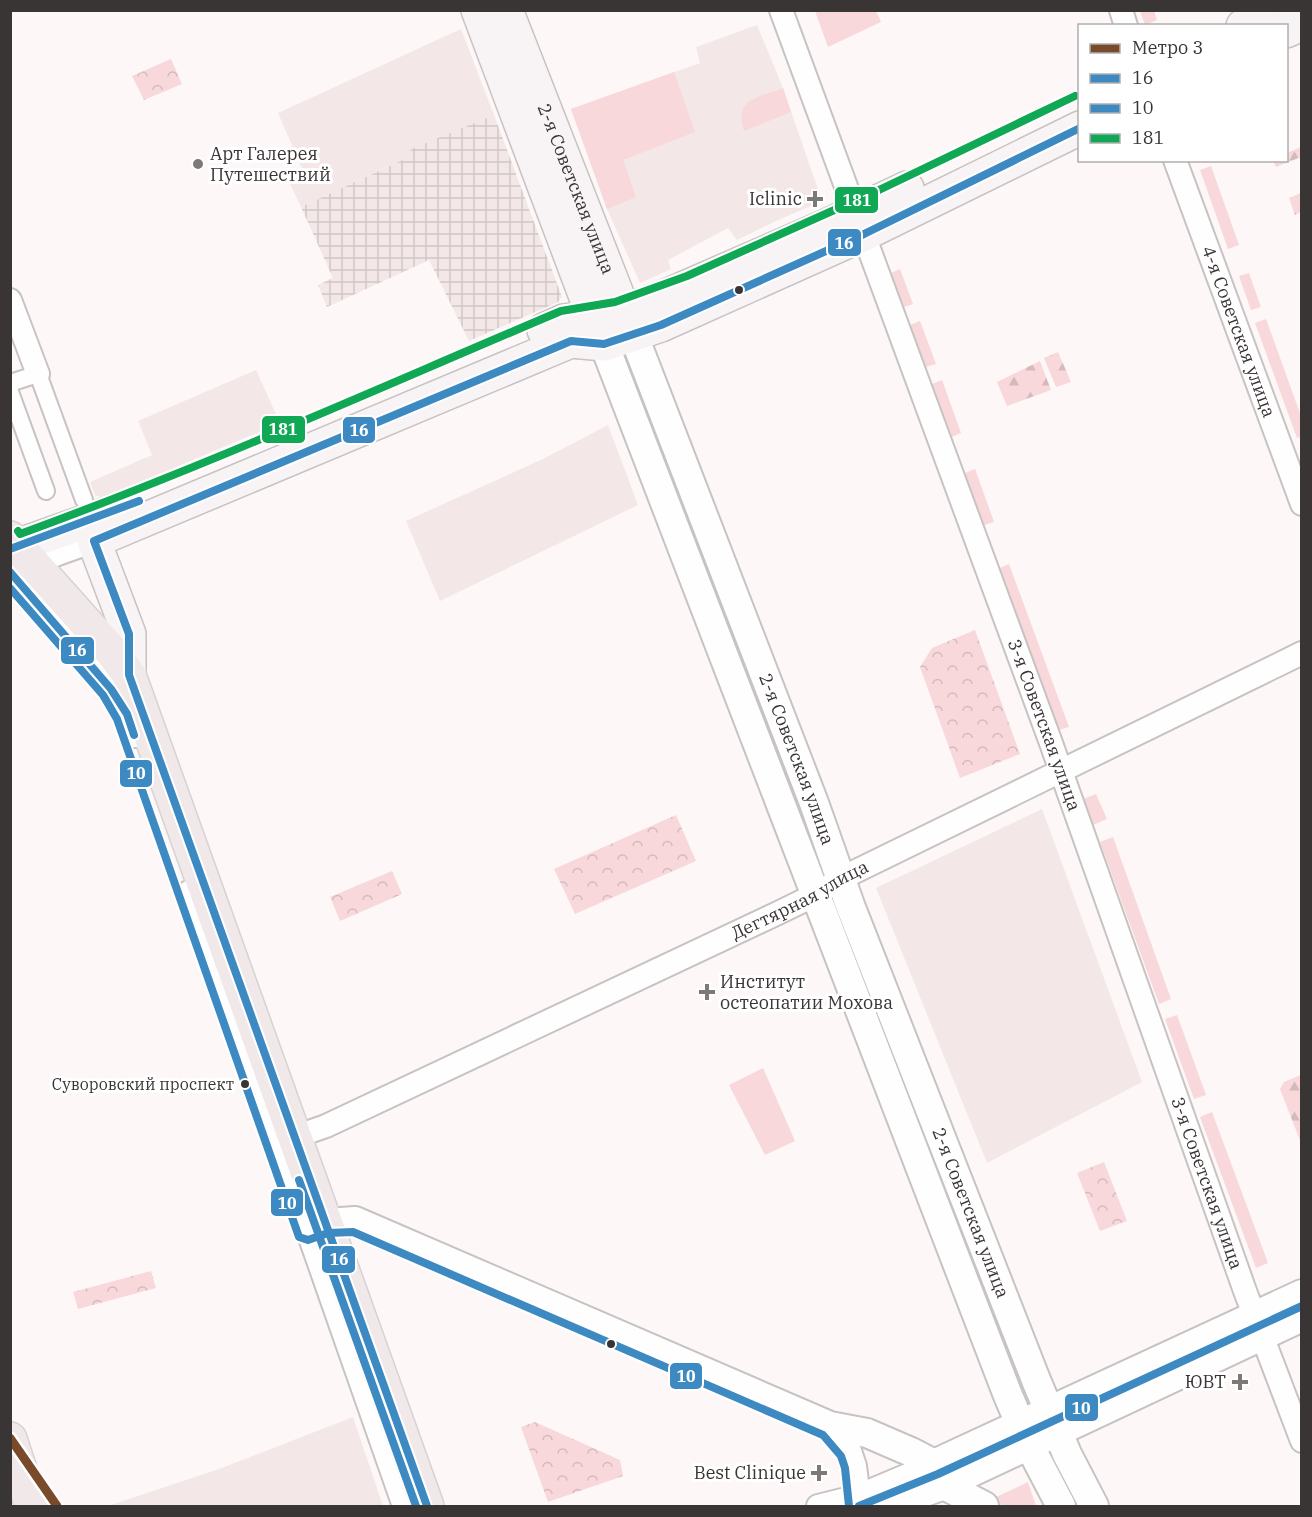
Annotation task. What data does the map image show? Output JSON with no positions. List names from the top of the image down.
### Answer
{
  "streets": {
    "main road": ["2-я Советская улица"],
    "street": ["4-я Советская улица", "3-я Советская улица", "Дегтярная улица"]
  },
  "crossings": [
    ["2-я Советская улица", "Дегтярная улица"],
    ["3-я Советская улица", "Дегтярная улица"]
  ],
  "places": {
    "other": ["Арт Галерея Путешествий", "Суворовский проспект"],
    "health": [
      "Iclinic",
      "Институт остеопатии Мохова",
      "ЮВТ",
      "Best Clinique"
    ]
  },
  "lines": [
    "transit line 181",
    "transit line 16",
    "transit line 10",
    "metro line 3"
  ],
  "legend": [
    "Метро 3",
    "16",
    "10",
    "181"
  ]
}
